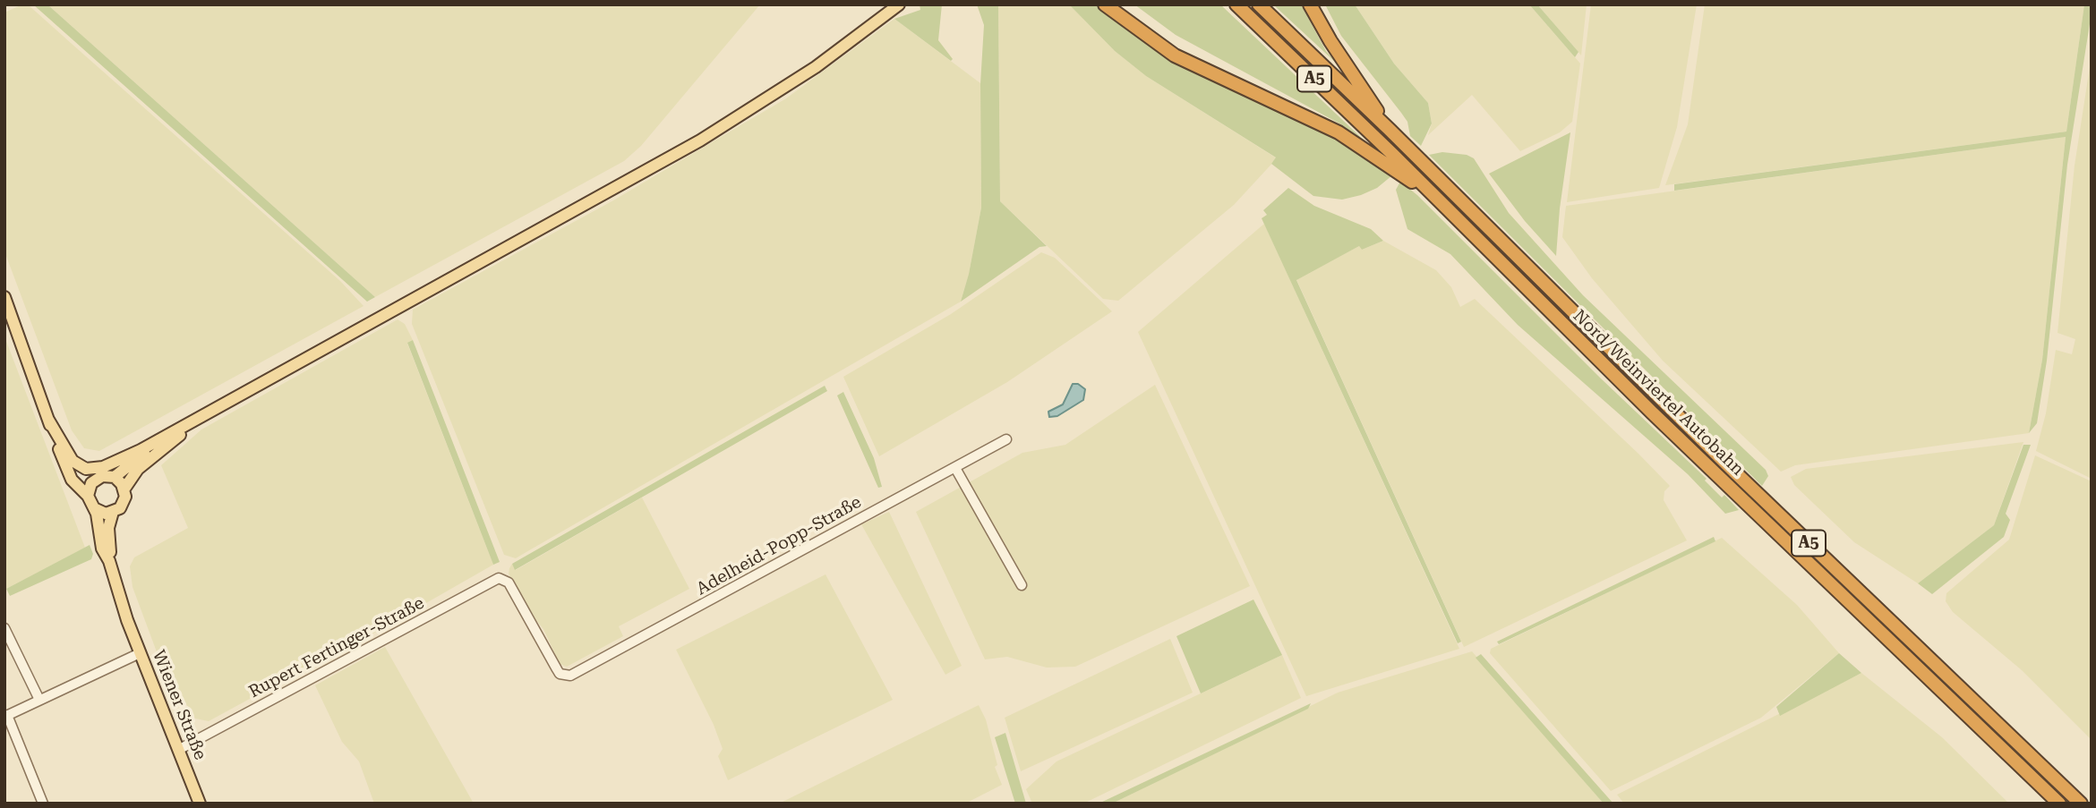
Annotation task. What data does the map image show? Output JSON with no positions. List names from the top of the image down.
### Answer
{
  "streets": {
    "highway": ["A5", "Nord/Weinviertel Autobahn"],
    "main road": ["Wiener Straße"],
    "street": ["Adelheid-Popp-Straße", "Rupert Fertinger-Straße"]
  },
  "crossings": [
    ["Adelheid-Popp-Straße", "Rupert Fertinger-Straße"],
    ["Rupert Fertinger-Straße", "Wiener Straße"]
  ]
}
